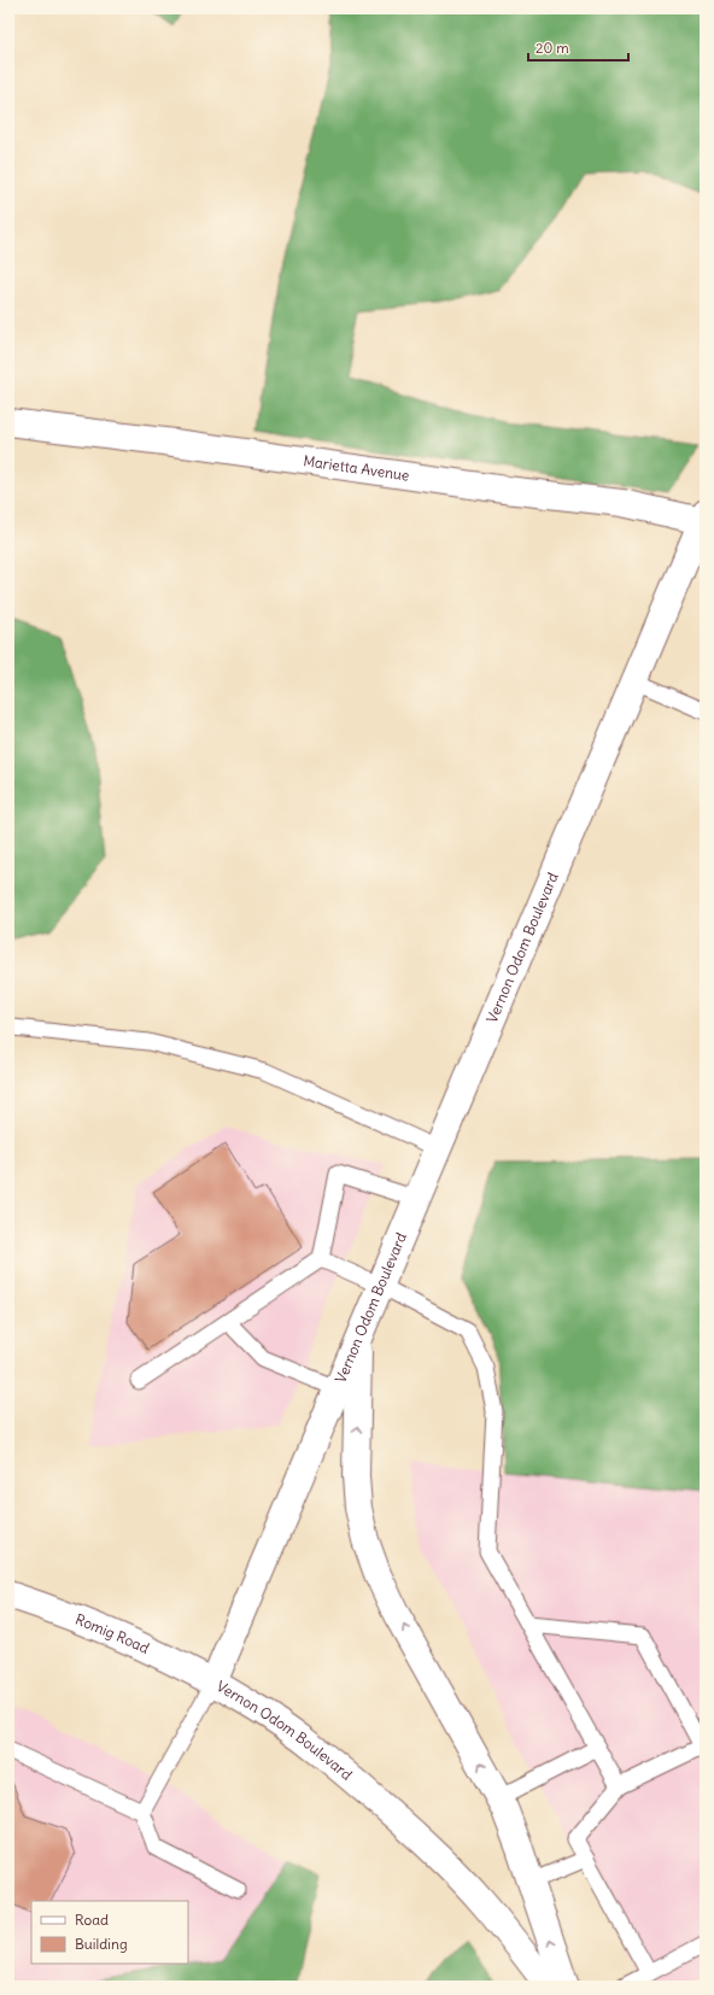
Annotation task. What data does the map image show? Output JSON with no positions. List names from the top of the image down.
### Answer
{
  "streets": {
    "main road": ["Marietta Avenue", "Vernon Odom Boulevard", "Romig Road"]
  },
  "crossings": [
    ["Marietta Avenue", "Vernon Odom Boulevard"],
    ["Vernon Odom Boulevard", "Romig Road"]
  ],
  "legend": ["Road", "Building"],
  "scale_bar": "20 m"
}
